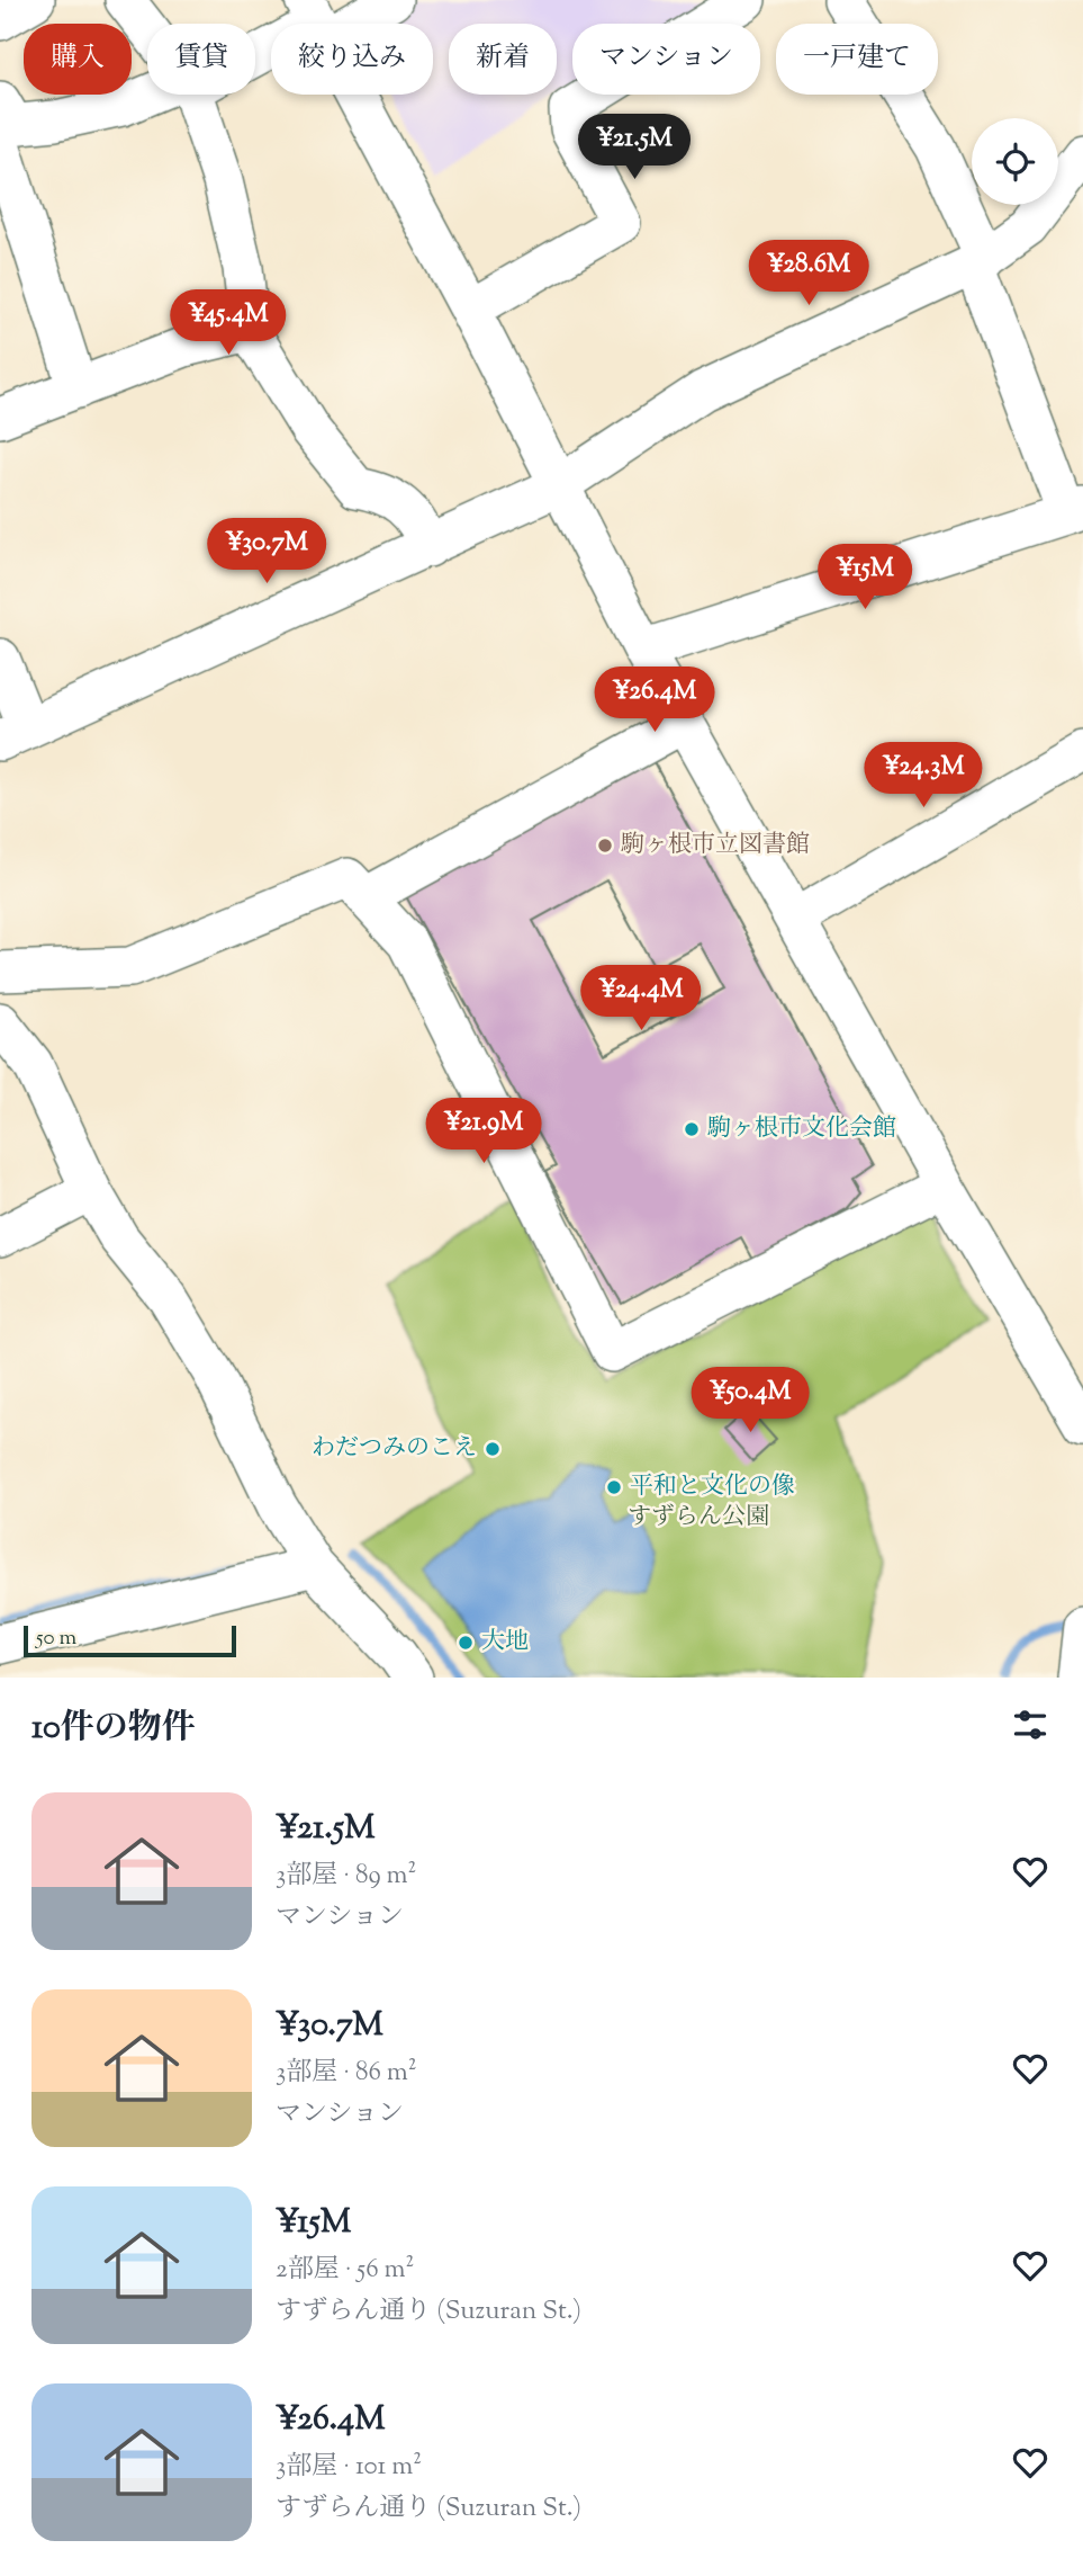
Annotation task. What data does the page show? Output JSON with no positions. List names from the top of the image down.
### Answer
{
  "parks": ["すずらん公園"],
  "places": [
    "駒ヶ根市立図書館",
    "駒ヶ根市文化会館",
    "わだつみのこえ",
    "平和と文化の像",
    "大地"
  ],
  "scale_bar": "50 m",
  "page": {
    "chip": [
      "購入",
      "賃貸",
      "絞り込み",
      "新着",
      "マンション",
      "一戸建て"
    ],
    "price": [
      "¥21.5M",
      "¥28.6M",
      "¥45.4M",
      "¥30.7M",
      "¥15M",
      "¥26.4M",
      "¥24.3M",
      "¥24.4M",
      "¥21.9M",
      "¥50.4M"
    ],
    "scale": "50 m",
    "heading": "10件の物件",
    "list": [
      {
        "name": "¥21.5M",
        "note": "3部屋 · 89 m² · マンション"
      },
      {
        "name": "¥30.7M",
        "note": "3部屋 · 86 m² · マンション"
      },
      {
        "name": "¥15M",
        "note": "2部屋 · 56 m² · すずらん通り (Suzuran St.)"
      },
      {
        "name": "¥26.4M",
        "note": "3部屋 · 101 m² · すずらん通り (Suzuran St.)"
      }
    ]
  }
}
